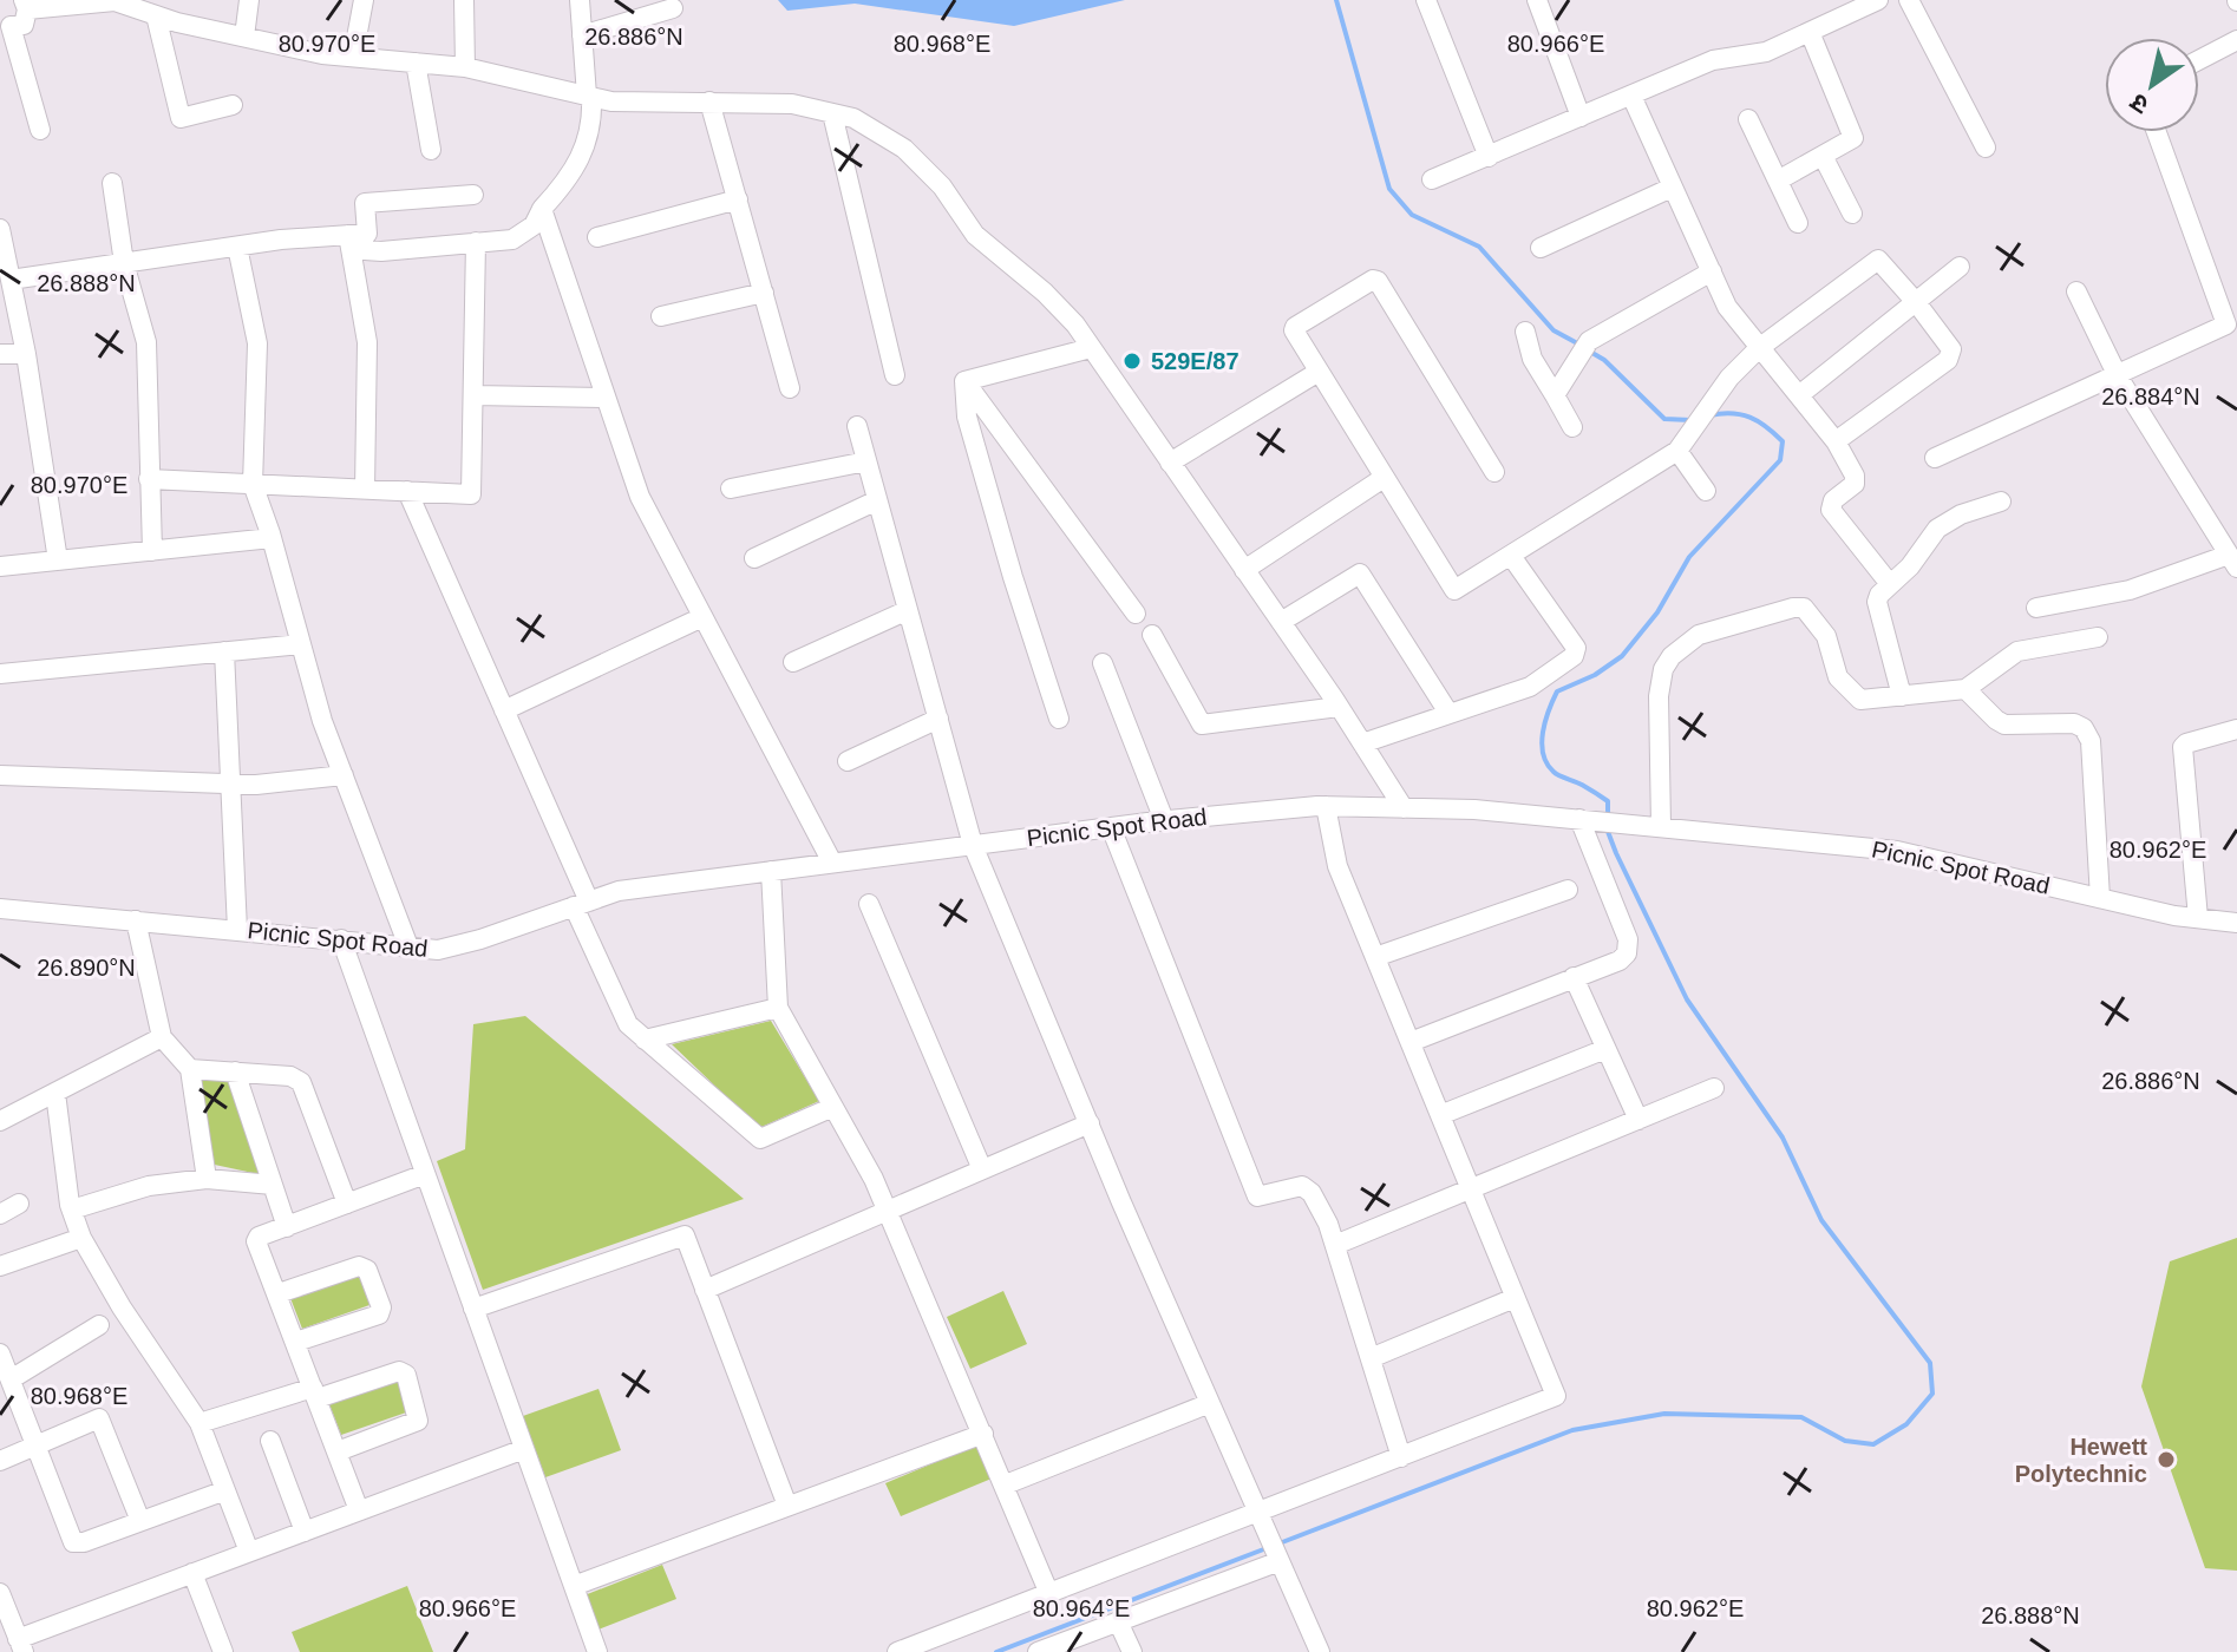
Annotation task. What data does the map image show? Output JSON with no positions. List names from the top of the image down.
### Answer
{
  "streets": {
    "street": ["Picnic Spot Road"]
  },
  "places": ["529E/87", "Hewett Polytechnic"],
  "north": "bottom left",
  "coordinates": [
    "26.886°N",
    "80.970°E",
    "80.968°E",
    "80.966°E",
    "26.888°N",
    "26.884°N",
    "80.962°E",
    "26.890°N",
    "80.964°E"
  ]
}
